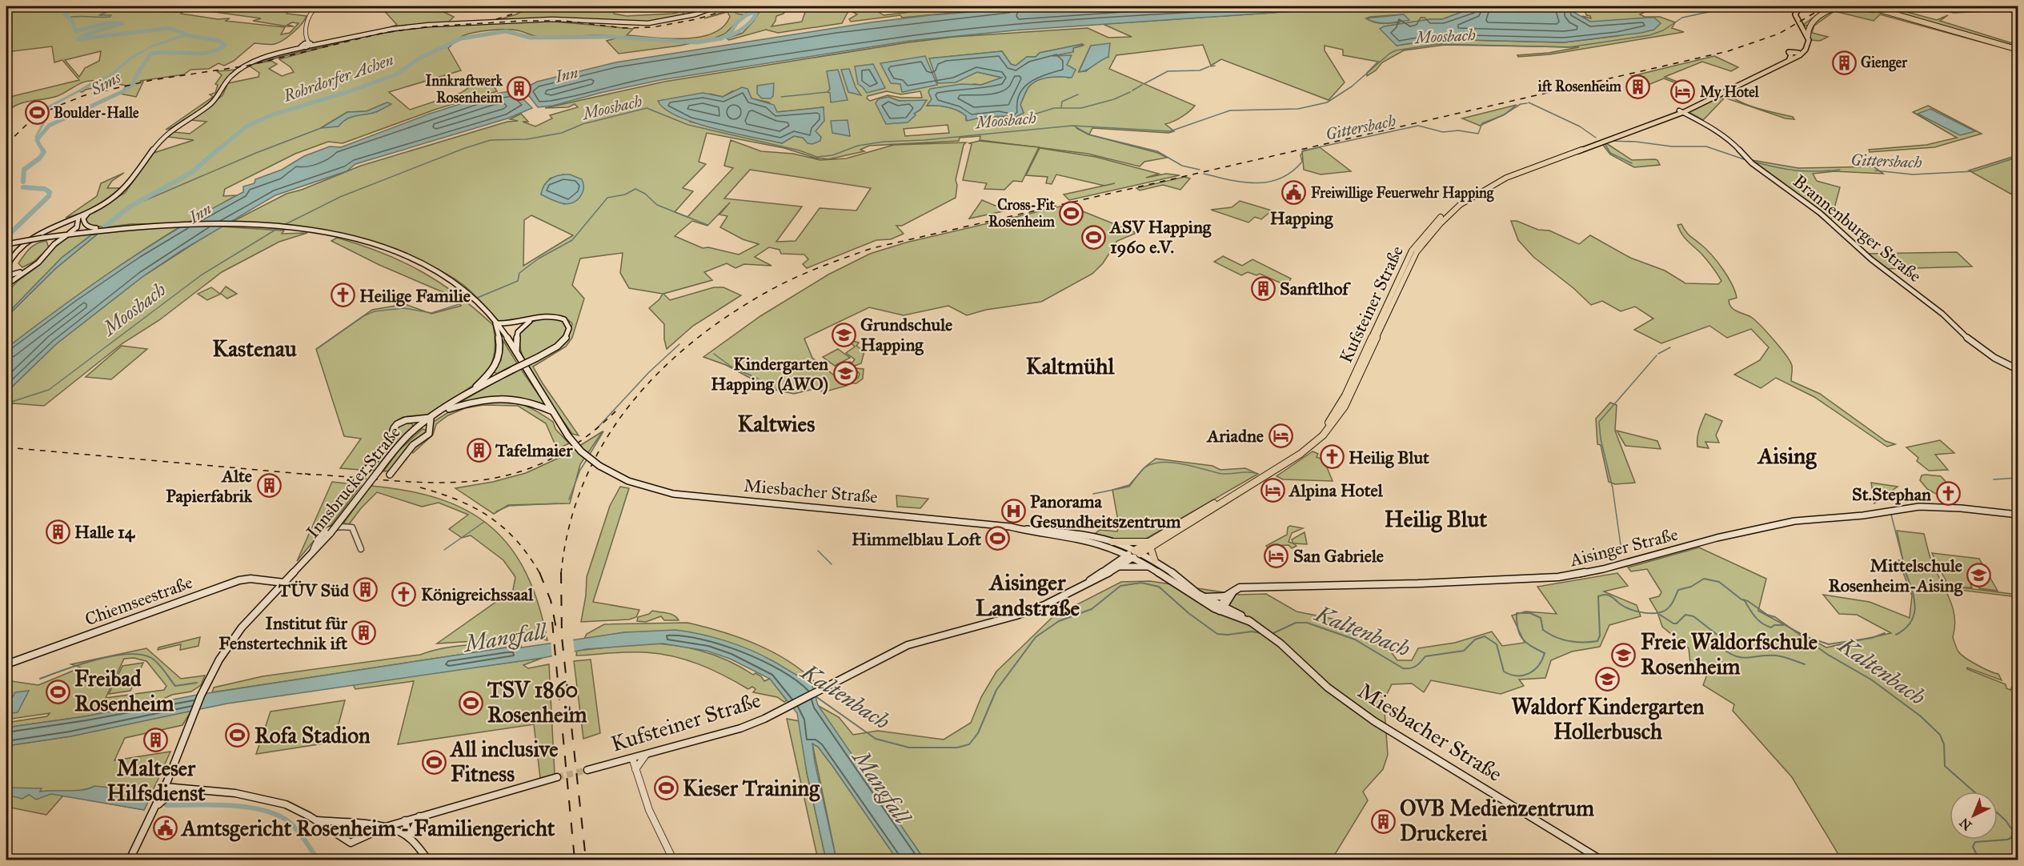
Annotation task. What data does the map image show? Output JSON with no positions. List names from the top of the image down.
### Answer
{
  "streets": {
    "main road": [
      "Brannenburger Straße",
      "Kufsteiner Straße",
      "Innsbrucker Straße",
      "Miesbacher Straße",
      "Aisinger Straße",
      "Chiemseestraße"
    ]
  },
  "crossings": [
    ["Brannenburger Straße", "Kufsteiner Straße"],
    ["Kufsteiner Straße", "Miesbacher Straße"],
    ["Innsbrucker Straße", "Chiemseestraße"],
    ["Miesbacher Straße", "Aisinger Straße"]
  ],
  "districts": [
    "Happing",
    "Kastenau",
    "Kaltmühl",
    "Kaltwies",
    "Aising",
    "Heilig Blut",
    "Aisinger Landstraße"
  ],
  "water": [
    "Moosbach",
    "Inn",
    "Rohrdorfer Achen",
    "Sims",
    "Gittersbach",
    "Kaltenbach",
    "Mangfall"
  ],
  "places": {
    "building": [
      "Gienger",
      "ift Rosenheim",
      "Innkraftwerk Rosenheim",
      "Sanftlhof",
      "Tafelmaier",
      "Alte Papierfabrik",
      "Halle 14",
      "TÜV Süd",
      "Institut für Fenstertechnik ift",
      "Malteser Hilfsdienst",
      "OVB Medienzentrum Druckerei"
    ],
    "hotel": [
      "My Hotel",
      "Ariadne",
      "Alpina Hotel",
      "San Gabriele"
    ],
    "sports": [
      "Boulder-Halle",
      "Cross-Fit Rosenheim",
      "ASV Happing 1960 e.V.",
      "Himmelblau Loft",
      "Freibad Rosenheim",
      "TSV 1860 Rosenheim",
      "Rofa Stadion",
      "All inclusive Fitness",
      "Kieser Training"
    ],
    "public building": ["Freiwillige Feuerwehr Happing", "Amtsgericht Rosenheim - Familiengericht"],
    "church": [
      "Heilige Familie",
      "Heilig Blut",
      "St.Stephan",
      "Königreichssaal"
    ],
    "school or university": [
      "Grundschule Happing",
      "Kindergarten Happing (AWO)",
      "Mittelschule Rosenheim-Aising",
      "Freie Waldorfschule Rosenheim",
      "Waldorf Kindergarten Hollerbusch"
    ],
    "hospital": ["Panorama Gesundheitszentrum"]
  },
  "north": "bottom left"
}
